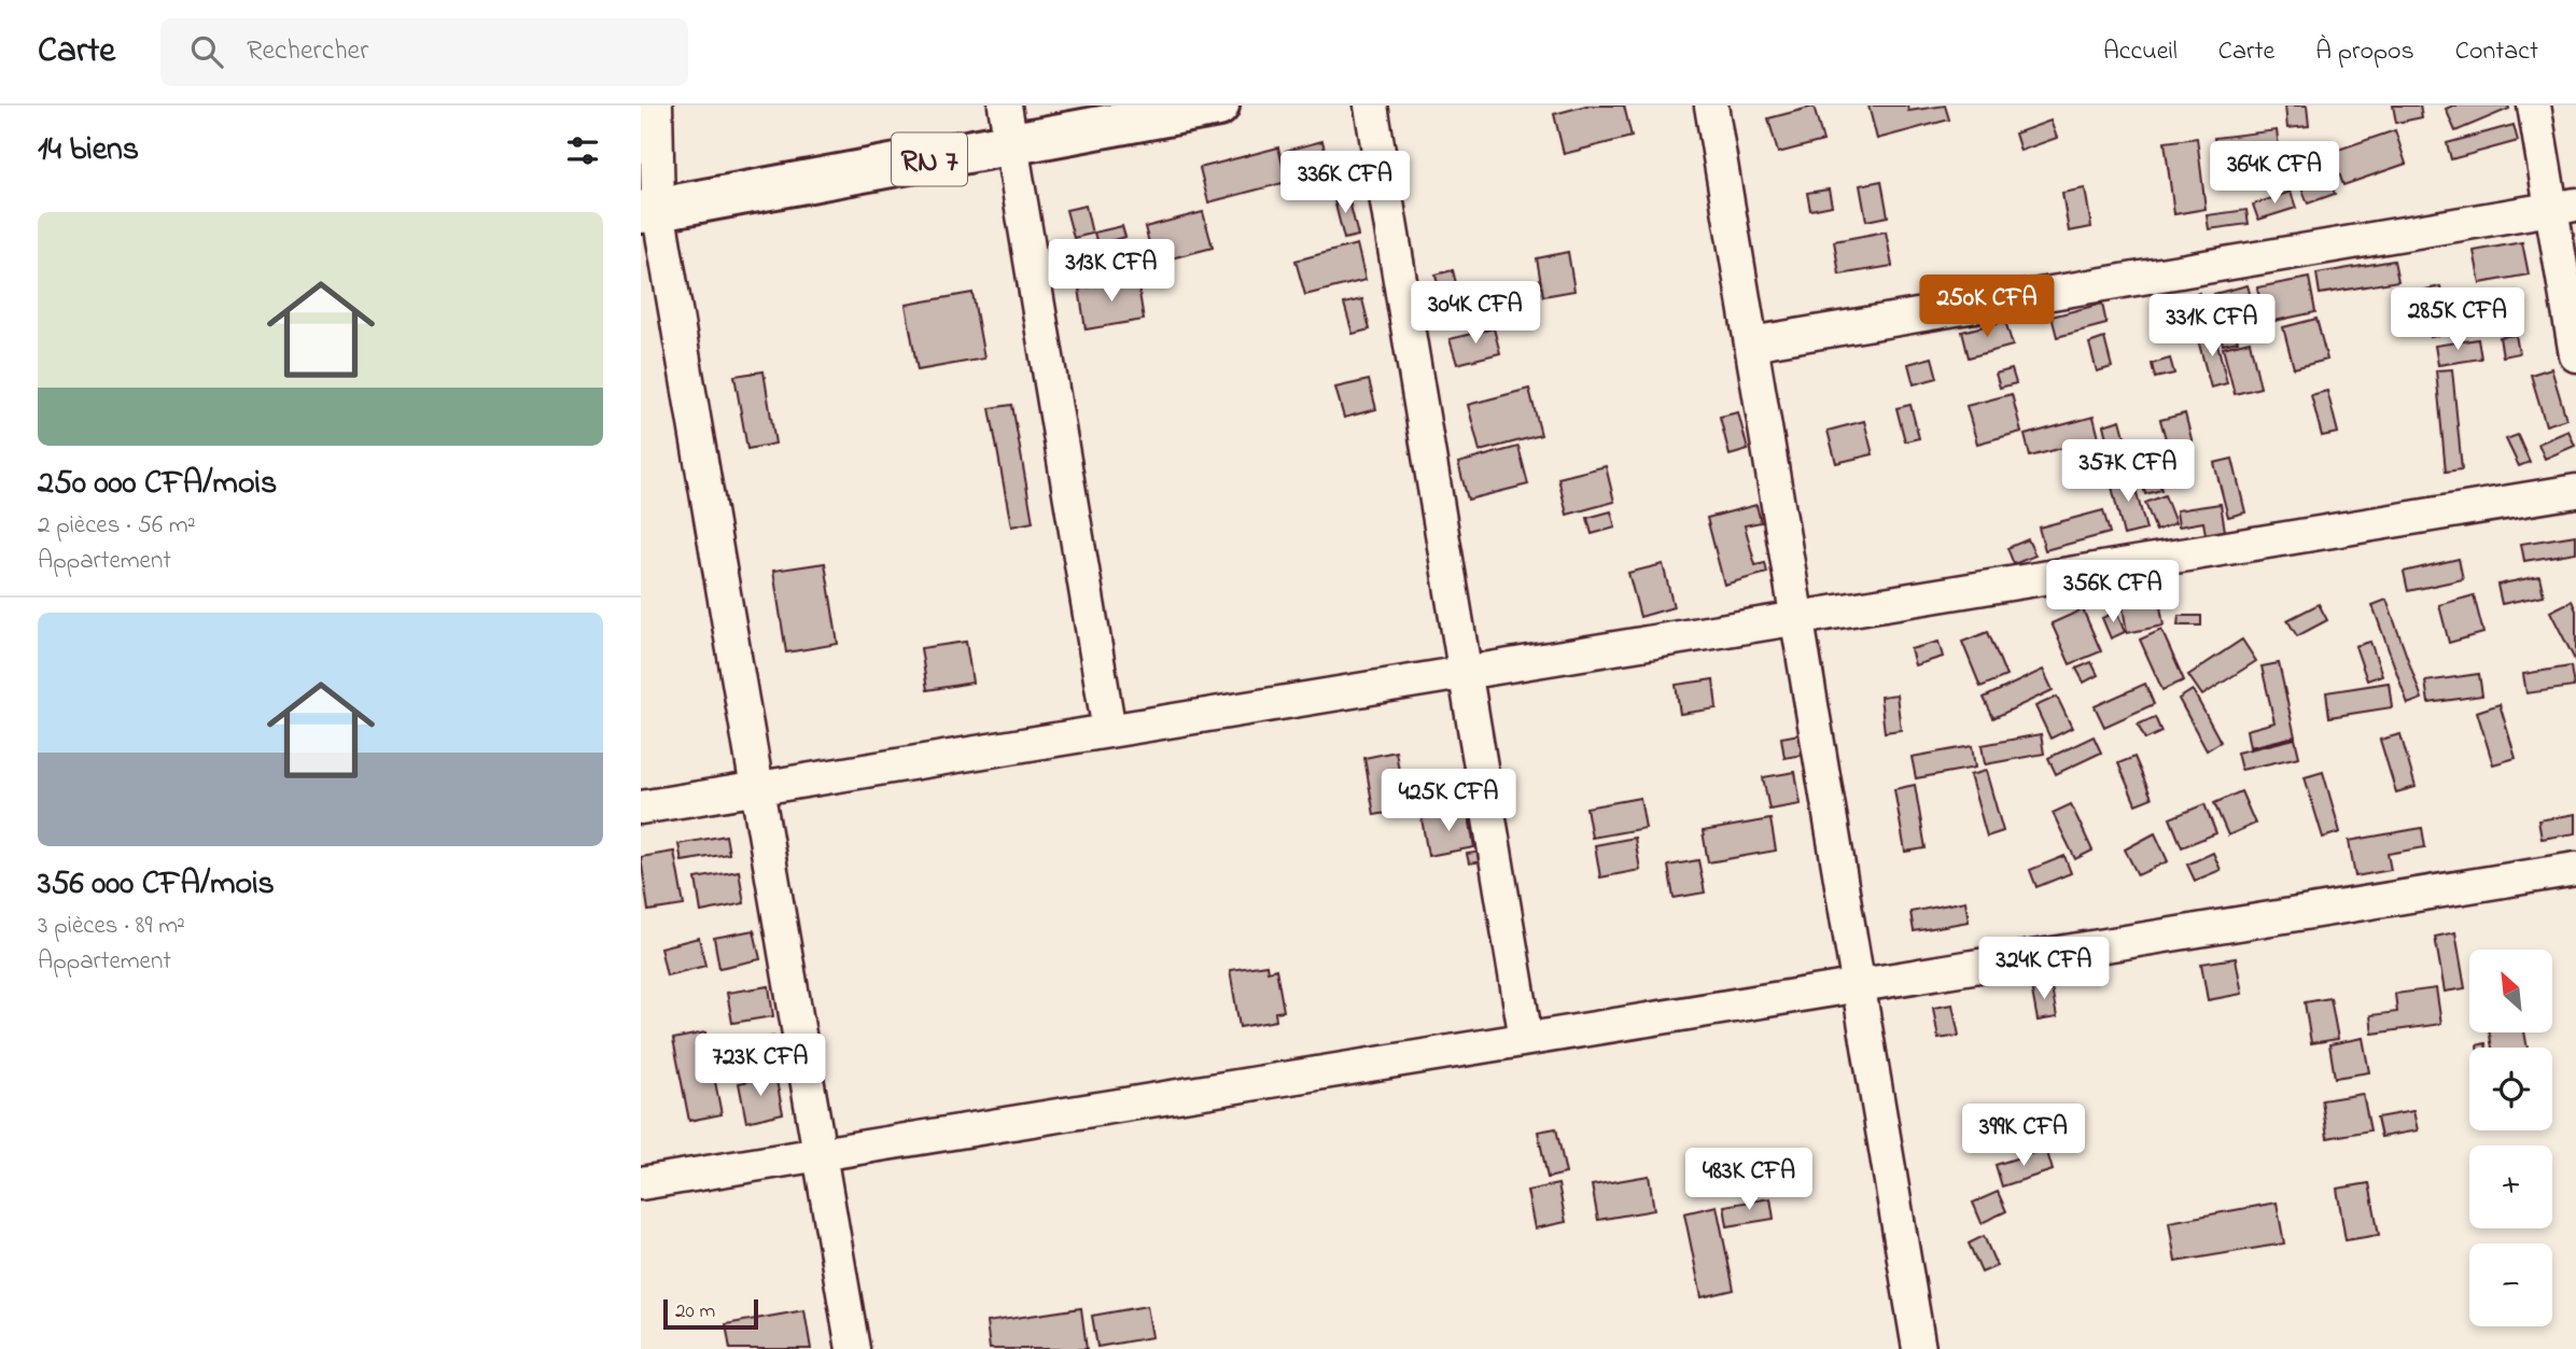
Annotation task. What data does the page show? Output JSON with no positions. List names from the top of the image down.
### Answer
{
  "streets": {
    "main road": ["RN 7"]
  },
  "scale_bar": "20 m",
  "north": "top left",
  "page": {
    "header": "Carte",
    "search": "Rechercher",
    "nav": [
      "Accueil",
      "Carte",
      "À propos",
      "Contact"
    ],
    "heading": "14 biens",
    "price": [
      "364K CFA",
      "336K CFA",
      "313K CFA",
      "250K CFA",
      "304K CFA",
      "285K CFA",
      "331K CFA",
      "357K CFA",
      "356K CFA",
      "425K CFA",
      "324K CFA",
      "723K CFA",
      "399K CFA",
      "483K CFA"
    ],
    "list": [
      {
        "name": "250 000 CFA/mois",
        "note": "2 pièces · 56 m² · Appartement"
      },
      {
        "name": "356 000 CFA/mois",
        "note": "3 pièces · 89 m² · Appartement"
      }
    ],
    "map_buttons": ["+", "−"],
    "scale": "20 m"
  }
}
